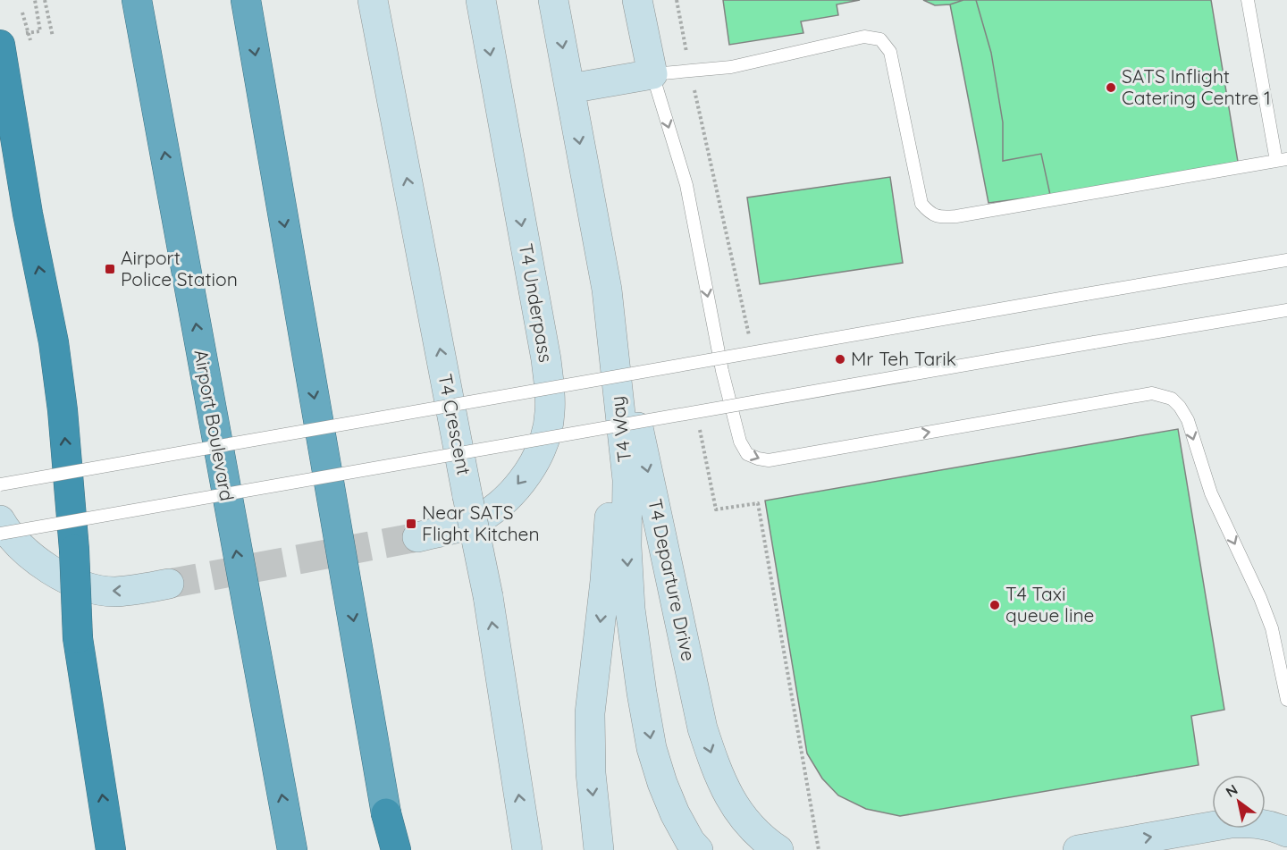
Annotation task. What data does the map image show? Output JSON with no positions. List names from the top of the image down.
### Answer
{
  "streets": {
    "highway": ["Airport Boulevard"],
    "main road": [
      "T4 Underpass",
      "T4 Crescent",
      "T4 Way",
      "T4 Departure Drive"
    ]
  },
  "crossings": [
    ["T4 Way", "T4 Departure Drive"]
  ],
  "places": {
    "other": ["SATS Inflight Catering Centre 1", "Mr Teh Tarik", "T4 Taxi queue line"],
    "transit": ["Airport Police Station", "Near SATS Flight Kitchen"]
  },
  "north": "top left"
}
